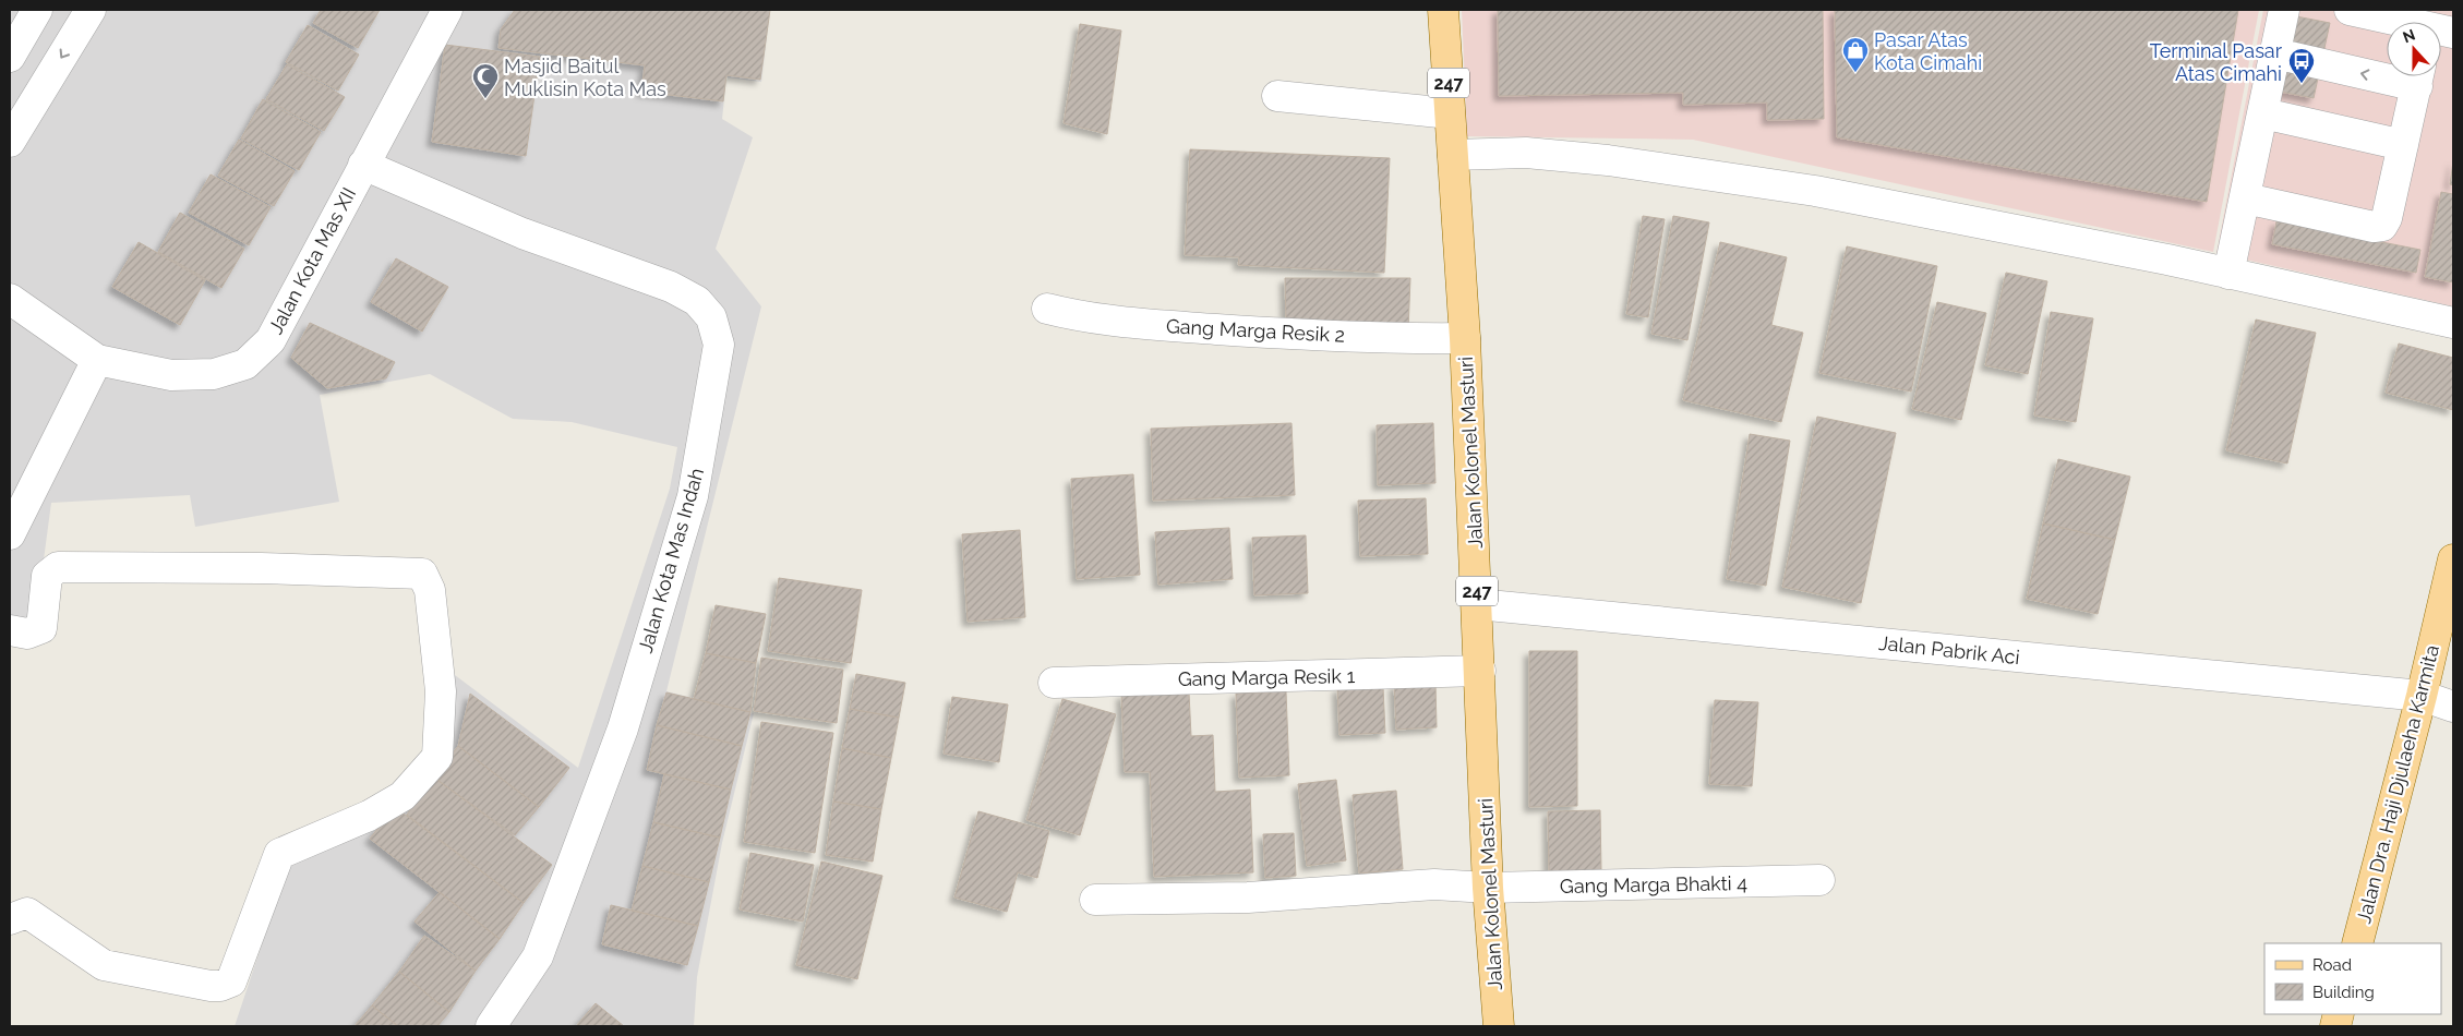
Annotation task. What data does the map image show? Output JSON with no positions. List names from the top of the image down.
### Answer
{
  "streets": {
    "main road": ["247", "Jalan Kolonel Masturi", "Jalan Dra. Haji Djulaeha Karmita"],
    "street": [
      "Jalan Kota Mas XII",
      "Gang Marga Resik 2",
      "Jalan Kota Mas Indah",
      "Jalan Pabrik Aci",
      "Gang Marga Resik 1",
      "Gang Marga Bhakti 4"
    ]
  },
  "crossings": [
    ["Jalan Kota Mas XII", "Jalan Kota Mas Indah"],
    ["Gang Marga Resik 2", "Jalan Kolonel Masturi"],
    ["Jalan Kolonel Masturi", "Jalan Pabrik Aci"],
    ["Jalan Kolonel Masturi", "Gang Marga Resik 1"],
    ["Jalan Kolonel Masturi", "Gang Marga Bhakti 4"],
    ["Jalan Pabrik Aci", "Jalan Dra. Haji Djulaeha Karmita"]
  ],
  "places": {
    "shop": ["Pasar Atas Kota Cimahi"],
    "bus stop": ["Terminal Pasar Atas Cimahi"],
    "mosque": ["Masjid Baitul Muklisin Kota Mas"]
  },
  "legend": ["Road", "Building"],
  "north": "top"
}
